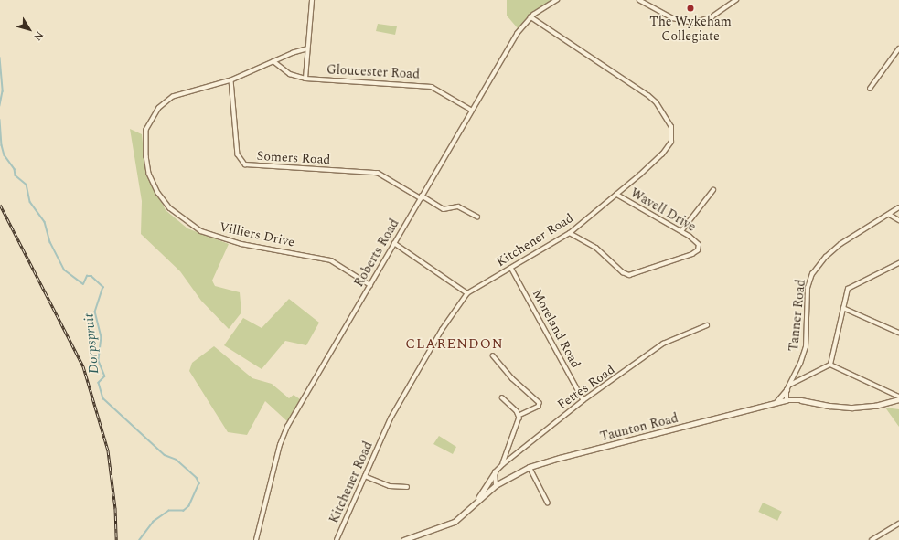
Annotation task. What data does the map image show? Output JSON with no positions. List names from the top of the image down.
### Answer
{
  "streets": {
    "street": [
      "Gloucester Road",
      "Somers Road",
      "Wavell Drive",
      "Villiers Drive",
      "Kitchener Road",
      "Roberts Road",
      "Tanner Road",
      "Moreland Road",
      "Fettes Road",
      "Taunton Road"
    ]
  },
  "crossings": [
    ["Gloucester Road", "Villiers Drive"],
    ["Gloucester Road", "Roberts Road"],
    ["Somers Road", "Villiers Drive"],
    ["Somers Road", "Roberts Road"],
    ["Wavell Drive", "Kitchener Road"],
    ["Villiers Drive", "Roberts Road"],
    ["Kitchener Road", "Roberts Road"],
    ["Kitchener Road", "Moreland Road"],
    ["Tanner Road", "Taunton Road"],
    ["Moreland Road", "Fettes Road"]
  ],
  "districts": ["CLARENDON"],
  "water": ["Dorpspruit"],
  "places": ["The Wykeham Collegiate"],
  "north": "bottom right"
}
